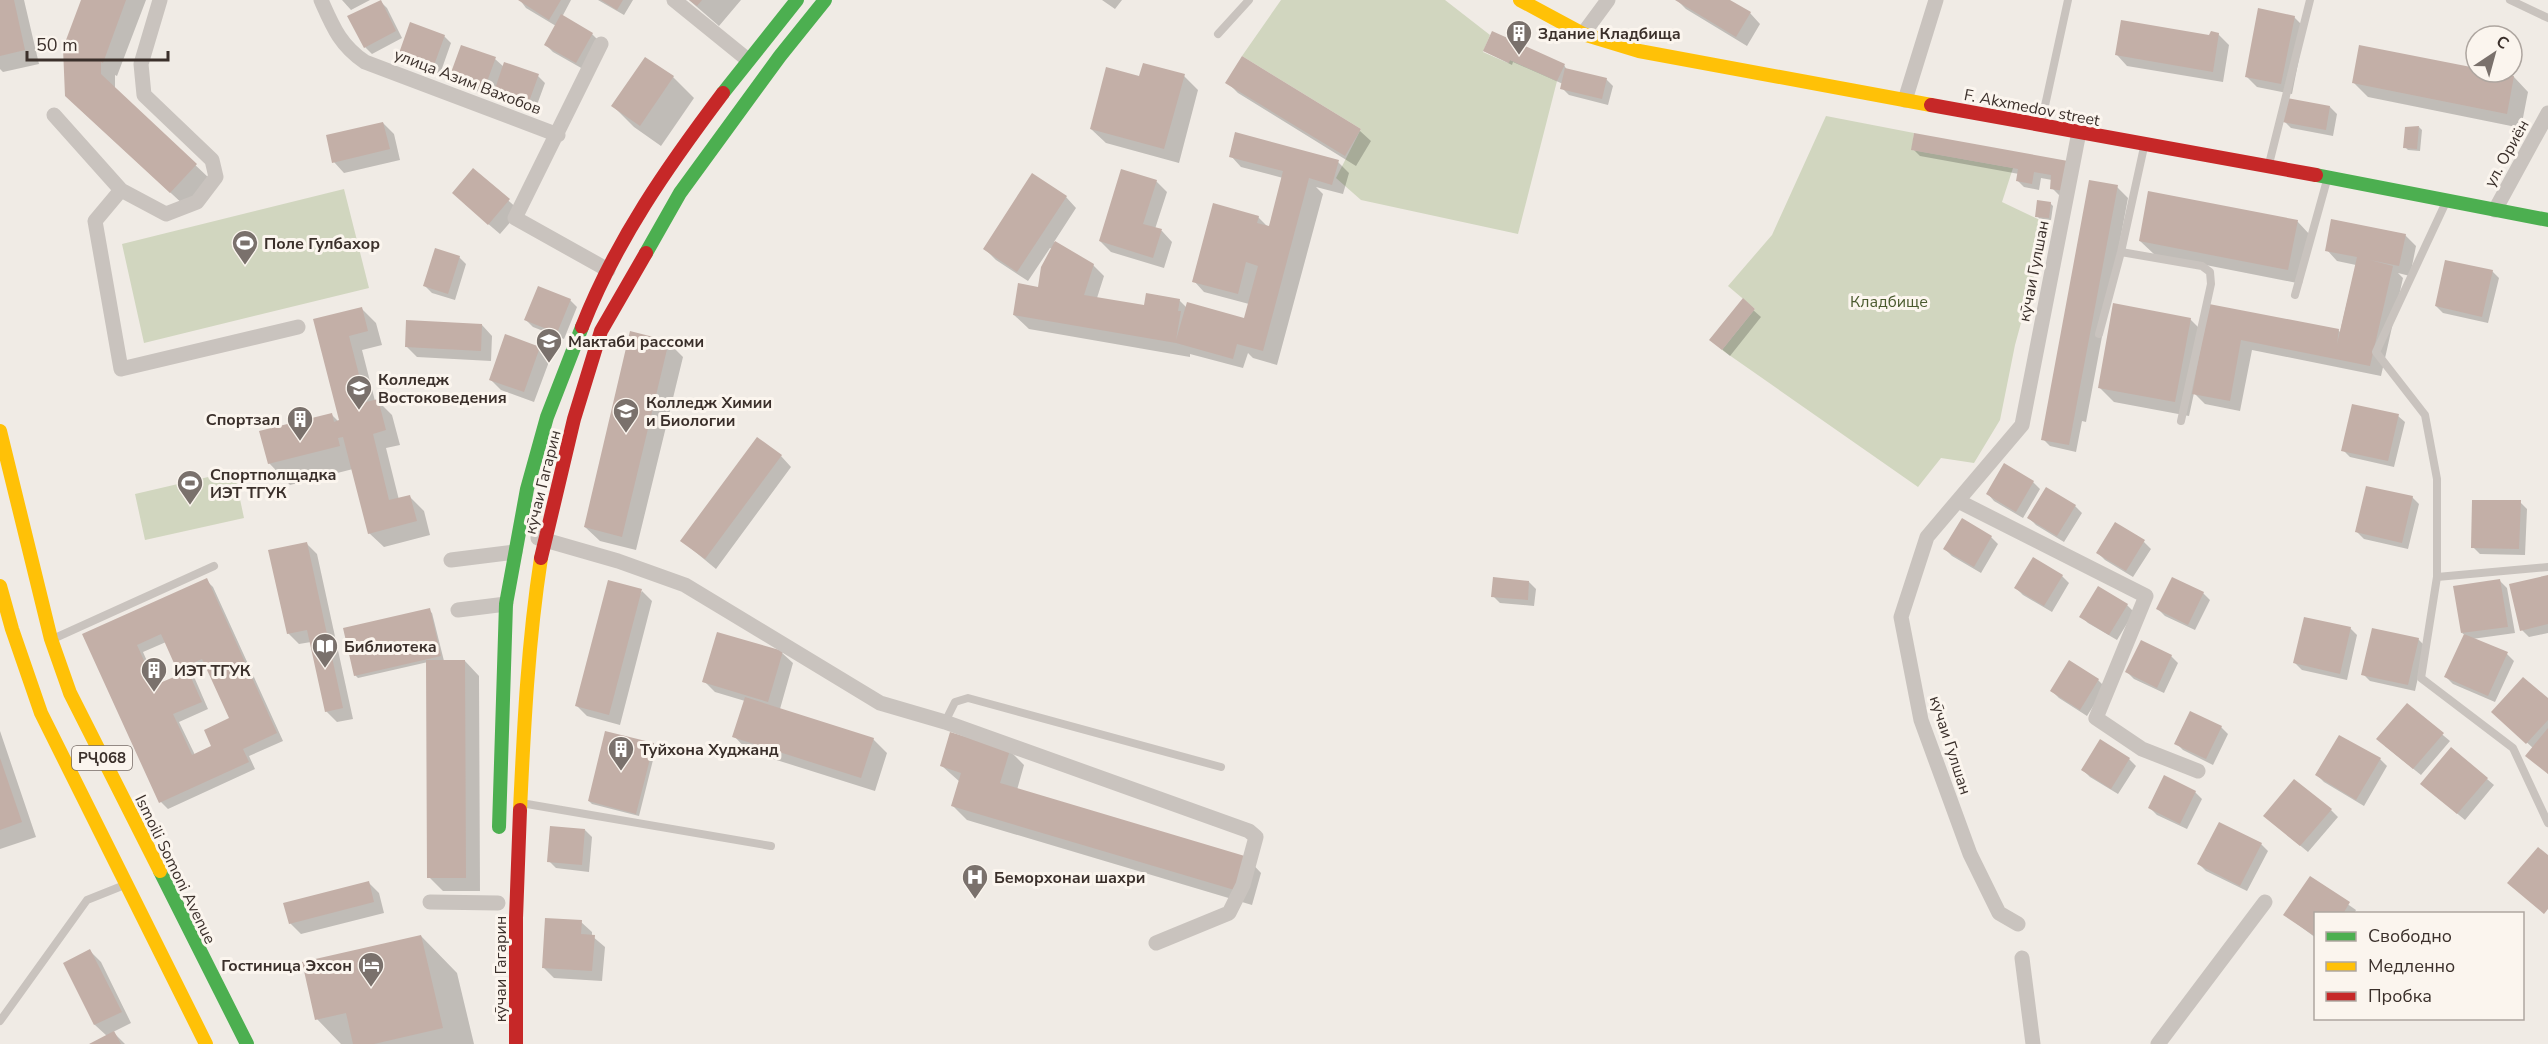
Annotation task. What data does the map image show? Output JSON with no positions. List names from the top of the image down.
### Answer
{
  "streets": {
    "main road": [
      "F. Akxmedov street",
      "кӯчаи Гагарин",
      "РҶ068",
      "Ismoili Somoni Avenue"
    ],
    "street": ["улица Азим Вахобов", "ул. Ориён", "кӯчаи Гулшан"]
  },
  "crossings": [
    ["F. Akxmedov street", "ул. Ориён"],
    ["F. Akxmedov street", "кӯчаи Гулшан"]
  ],
  "parks": ["Кладбище"],
  "places": {
    "building": [
      "Здание Кладбища",
      "Спортзал",
      "ИЭТ ТГУК",
      "Туйхона Худжанд"
    ],
    "sports": ["Поле Гулбахор", "Спортполщадка ИЭТ ТГУК"],
    "school or university": ["Мактаби рассоми", "Колледж Востоковедения", "Колледж Химии и Биологии"],
    "library": ["Библиотека"],
    "hospital": ["Беморхонаи шахри"],
    "hotel": ["Гостиница Эхсон"]
  },
  "legend": ["Свободно", "Медленно", "Пробка"],
  "scale_bar": "50 m",
  "north": "top right"
}
